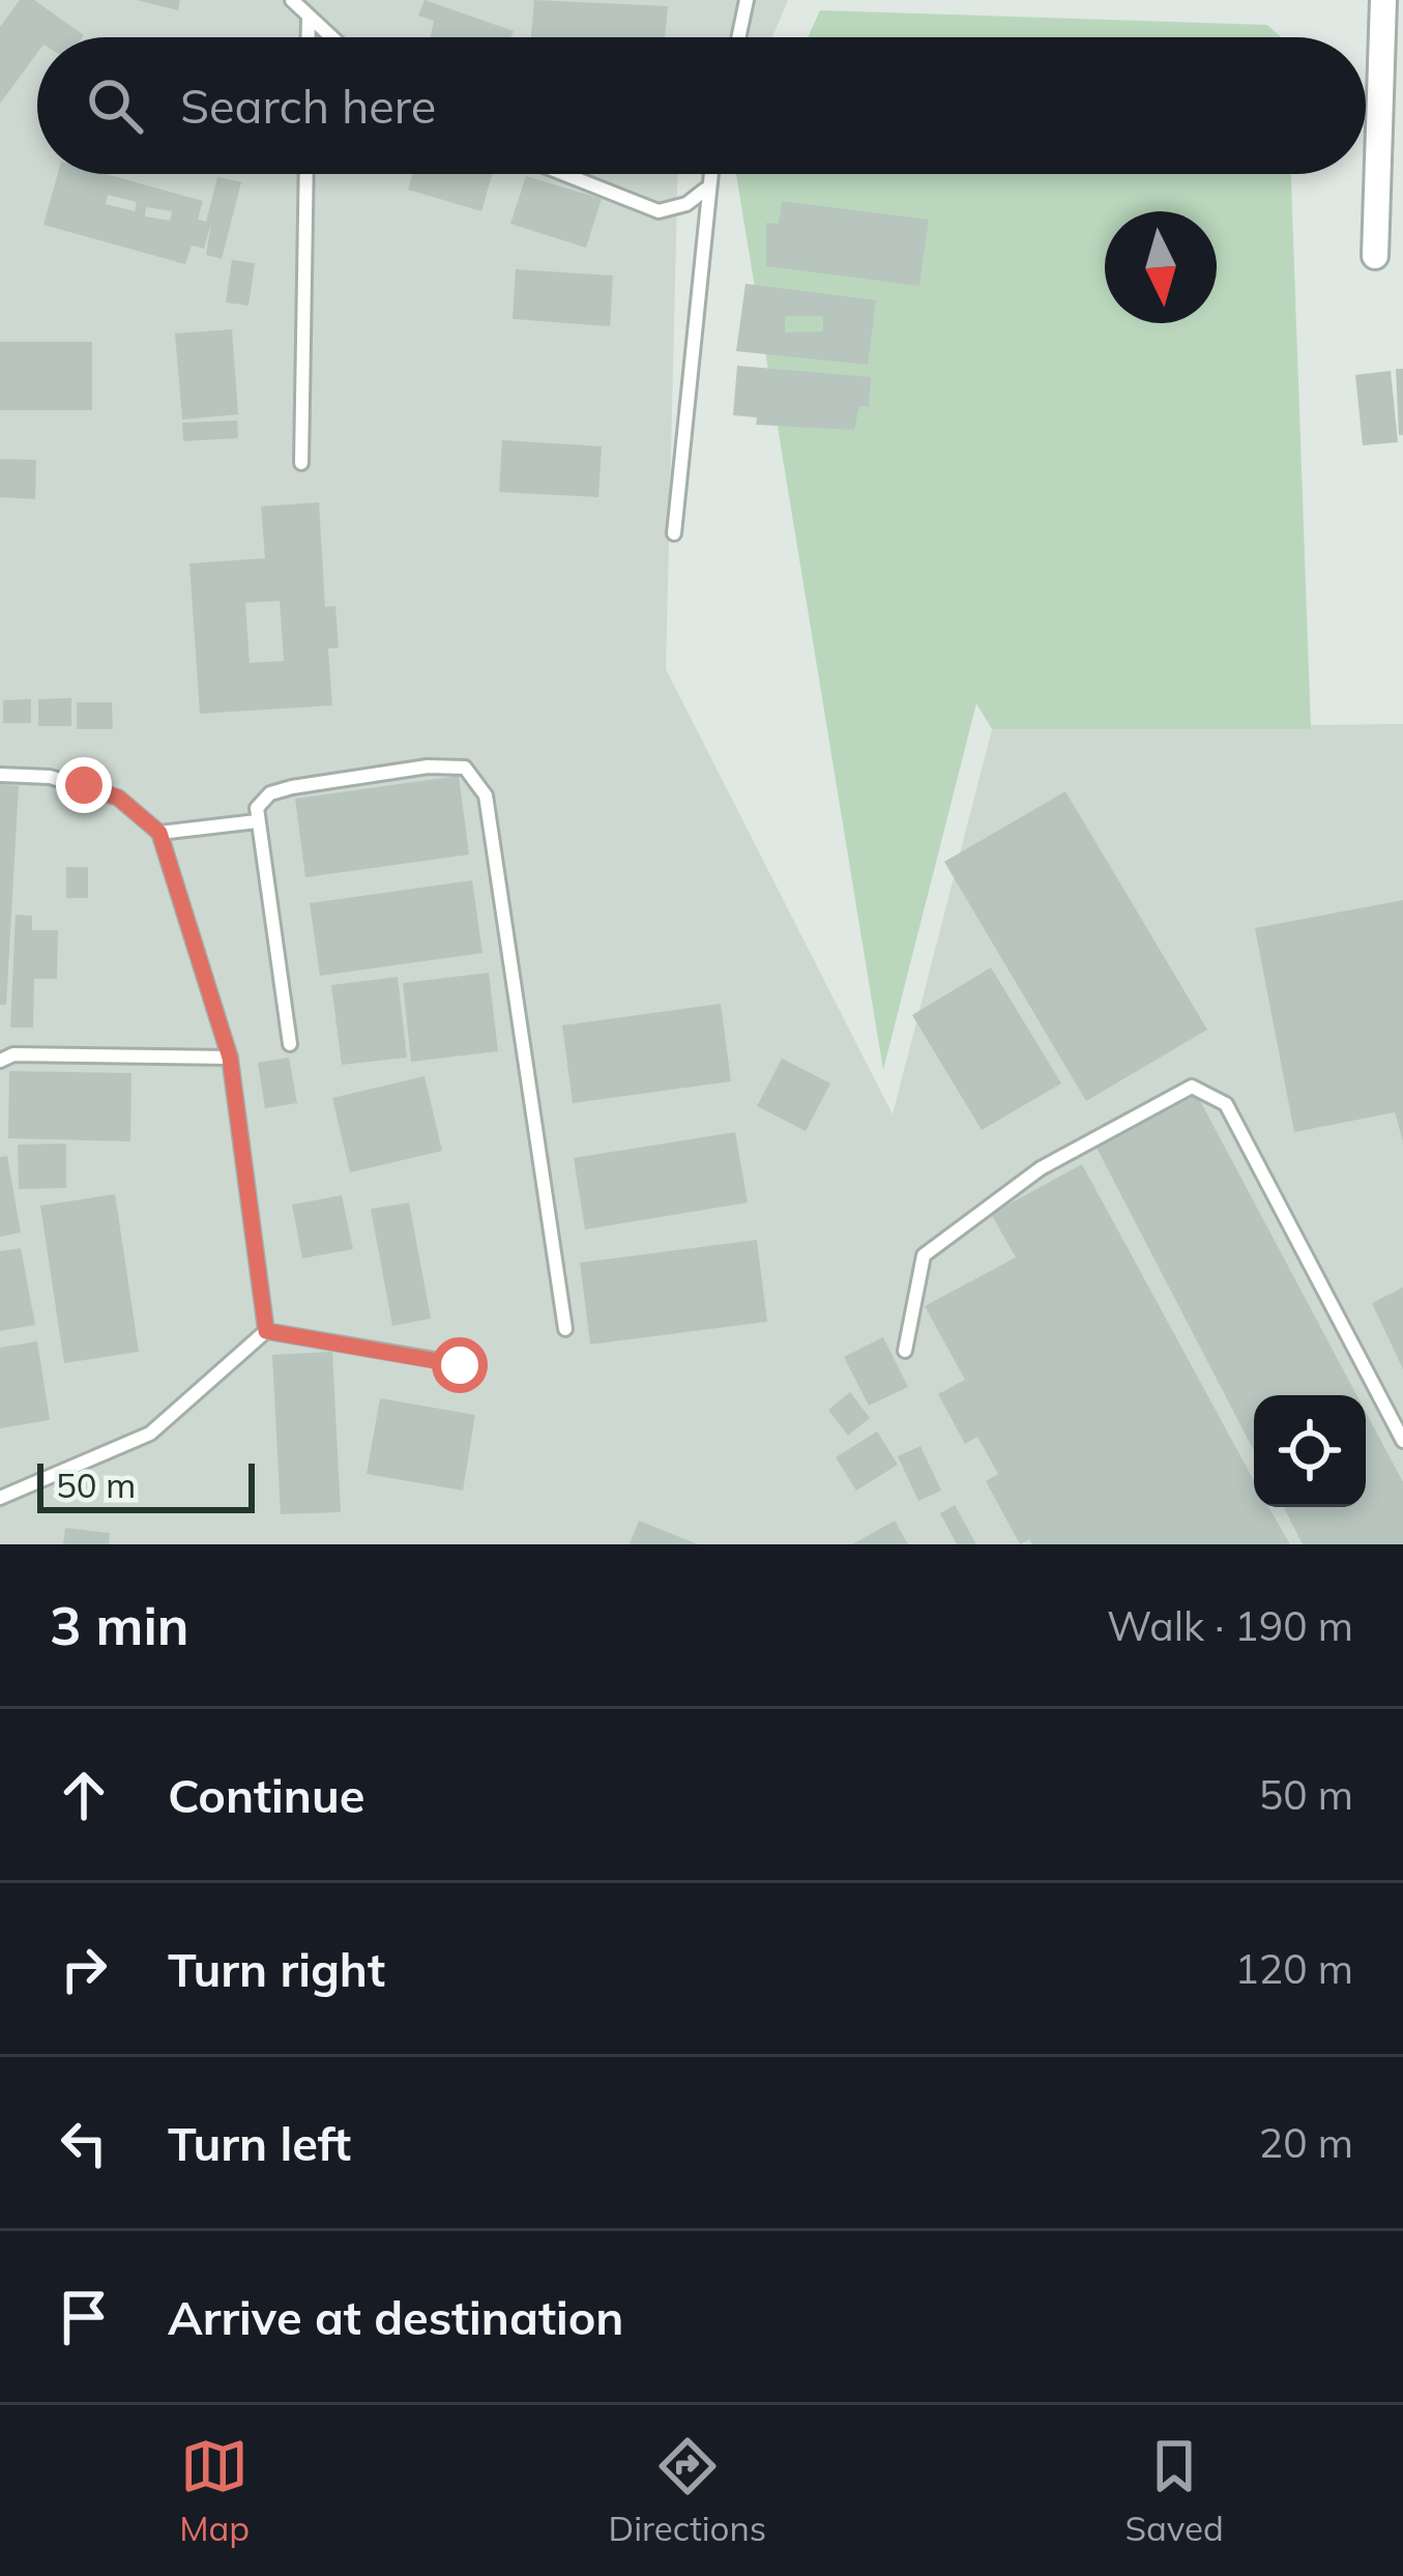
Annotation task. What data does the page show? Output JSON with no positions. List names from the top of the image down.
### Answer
{
  "scale_bar": "50 m",
  "north": "bottom",
  "page": {
    "search": "Search here",
    "scale": "50 m",
    "heading": ["3 min", "Walk · 190 m"],
    "list": [
      ["Continue", "50 m"],
      ["Turn right", "120 m"],
      ["Turn left", "20 m"],
      "Arrive at destination"
    ],
    "nav": ["Map", "Directions", "Saved"]
  }
}
